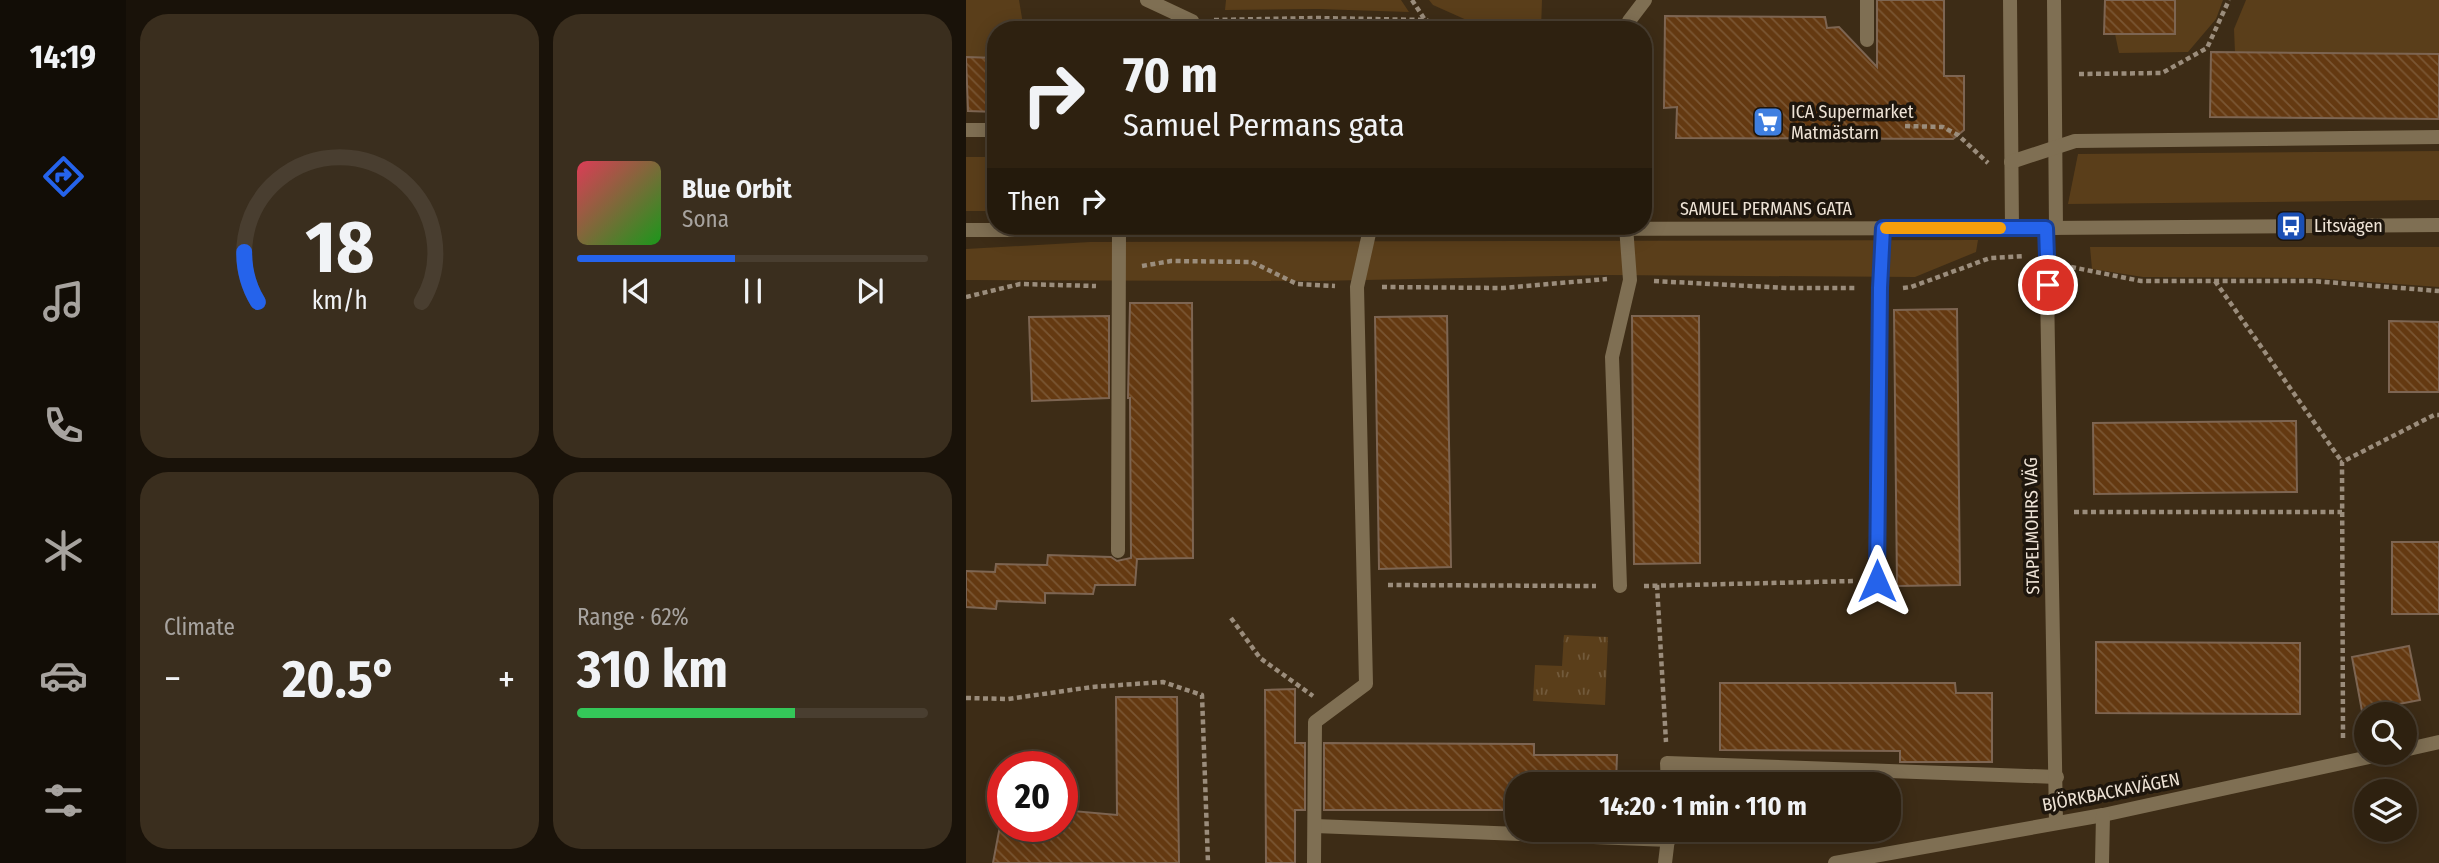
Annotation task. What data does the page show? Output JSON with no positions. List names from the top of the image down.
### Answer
{
  "streets": {
    "street": ["SAMUEL PERMANS GATA", "STAPELMOHRS VÄG", "BJÖRKBACKAVÄGEN"]
  },
  "crossings": [
    ["SAMUEL PERMANS GATA", "STAPELMOHRS VÄG"],
    ["STAPELMOHRS VÄG", "BJÖRKBACKAVÄGEN"]
  ],
  "places": {
    "supermarket": ["ICA Supermarket Matmästarn"],
    "bus stop": ["Litsvägen"]
  },
  "page": {
    "tabs": "14:19",
    "turn": ["70 m", "Samuel Permans gata"],
    "song": ["Blue Orbit", "Sona"],
    "then": "Then",
    "tile": [
      "Climate",
      ["Range · 62%", "310 km"]
    ],
    "heat": ["−", "20.5°", "+"],
    "limit": "20",
    "trip": "14:20 · 1 min · 110 m",
    "gauge": ["18", "km/h"]
  }
}
